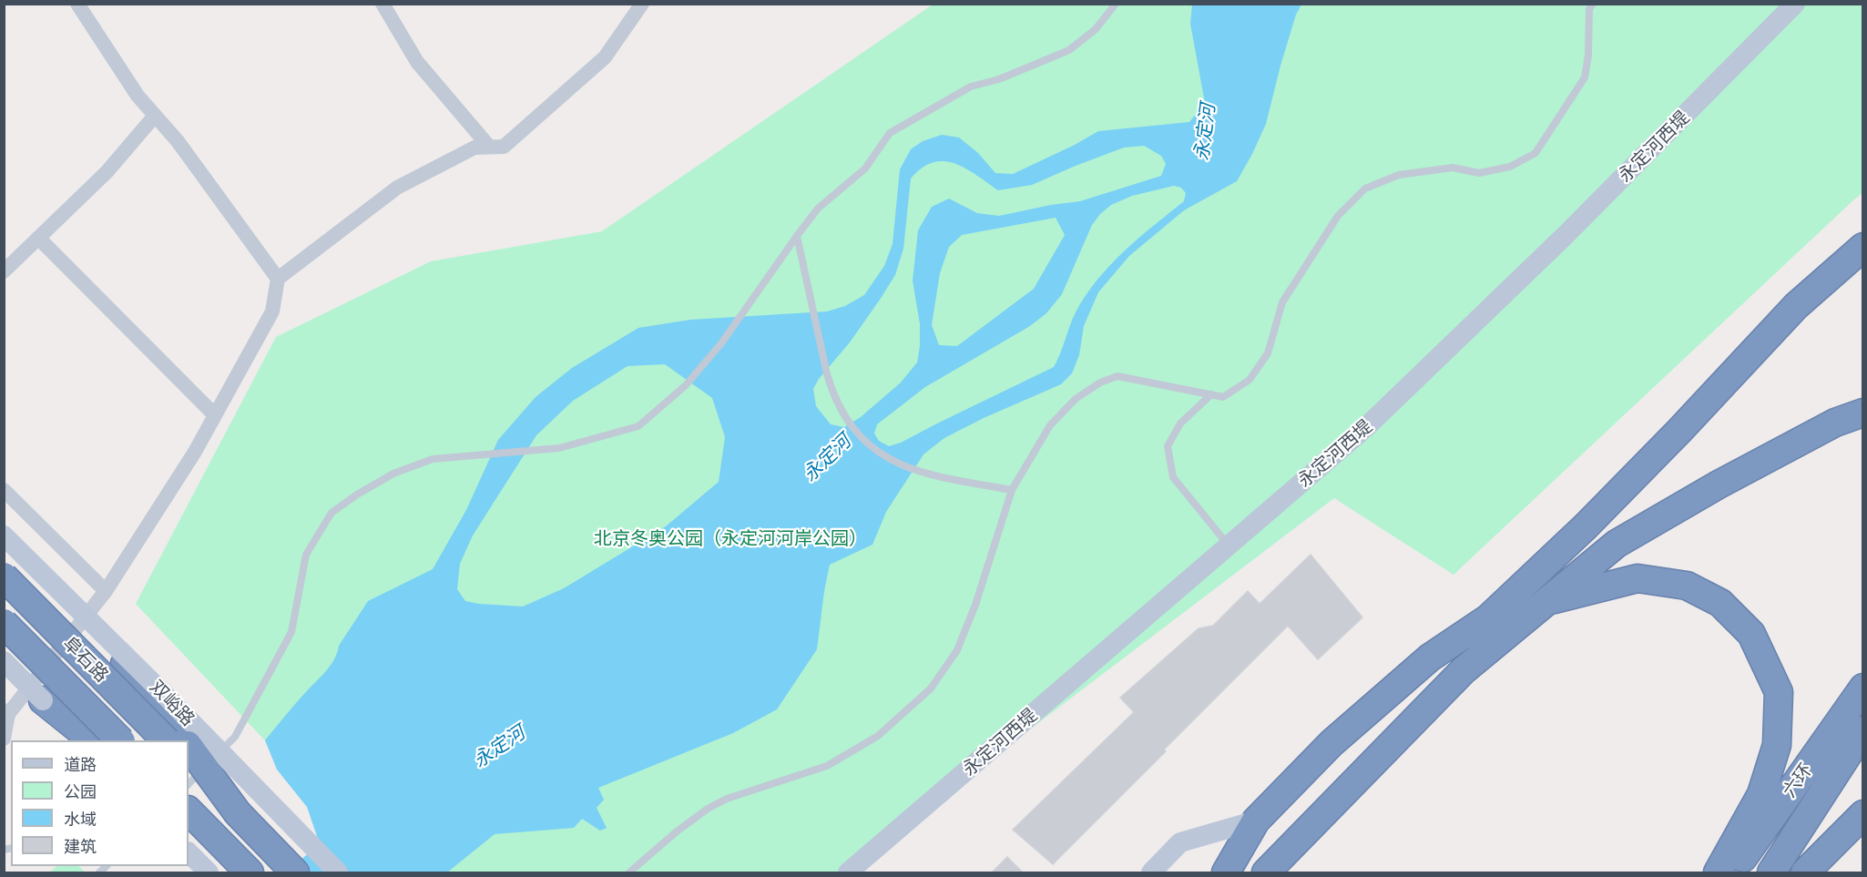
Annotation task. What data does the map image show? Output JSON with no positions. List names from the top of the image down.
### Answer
{
  "streets": {
    "highway": ["阜石路", "六环"],
    "street": ["永定河西堤", "双峪路"]
  },
  "water": ["永定河"],
  "parks": ["北京冬奥公园（永定河河岸公园）"],
  "legend": [
    "道路",
    "公园",
    "水域",
    "建筑"
  ]
}
